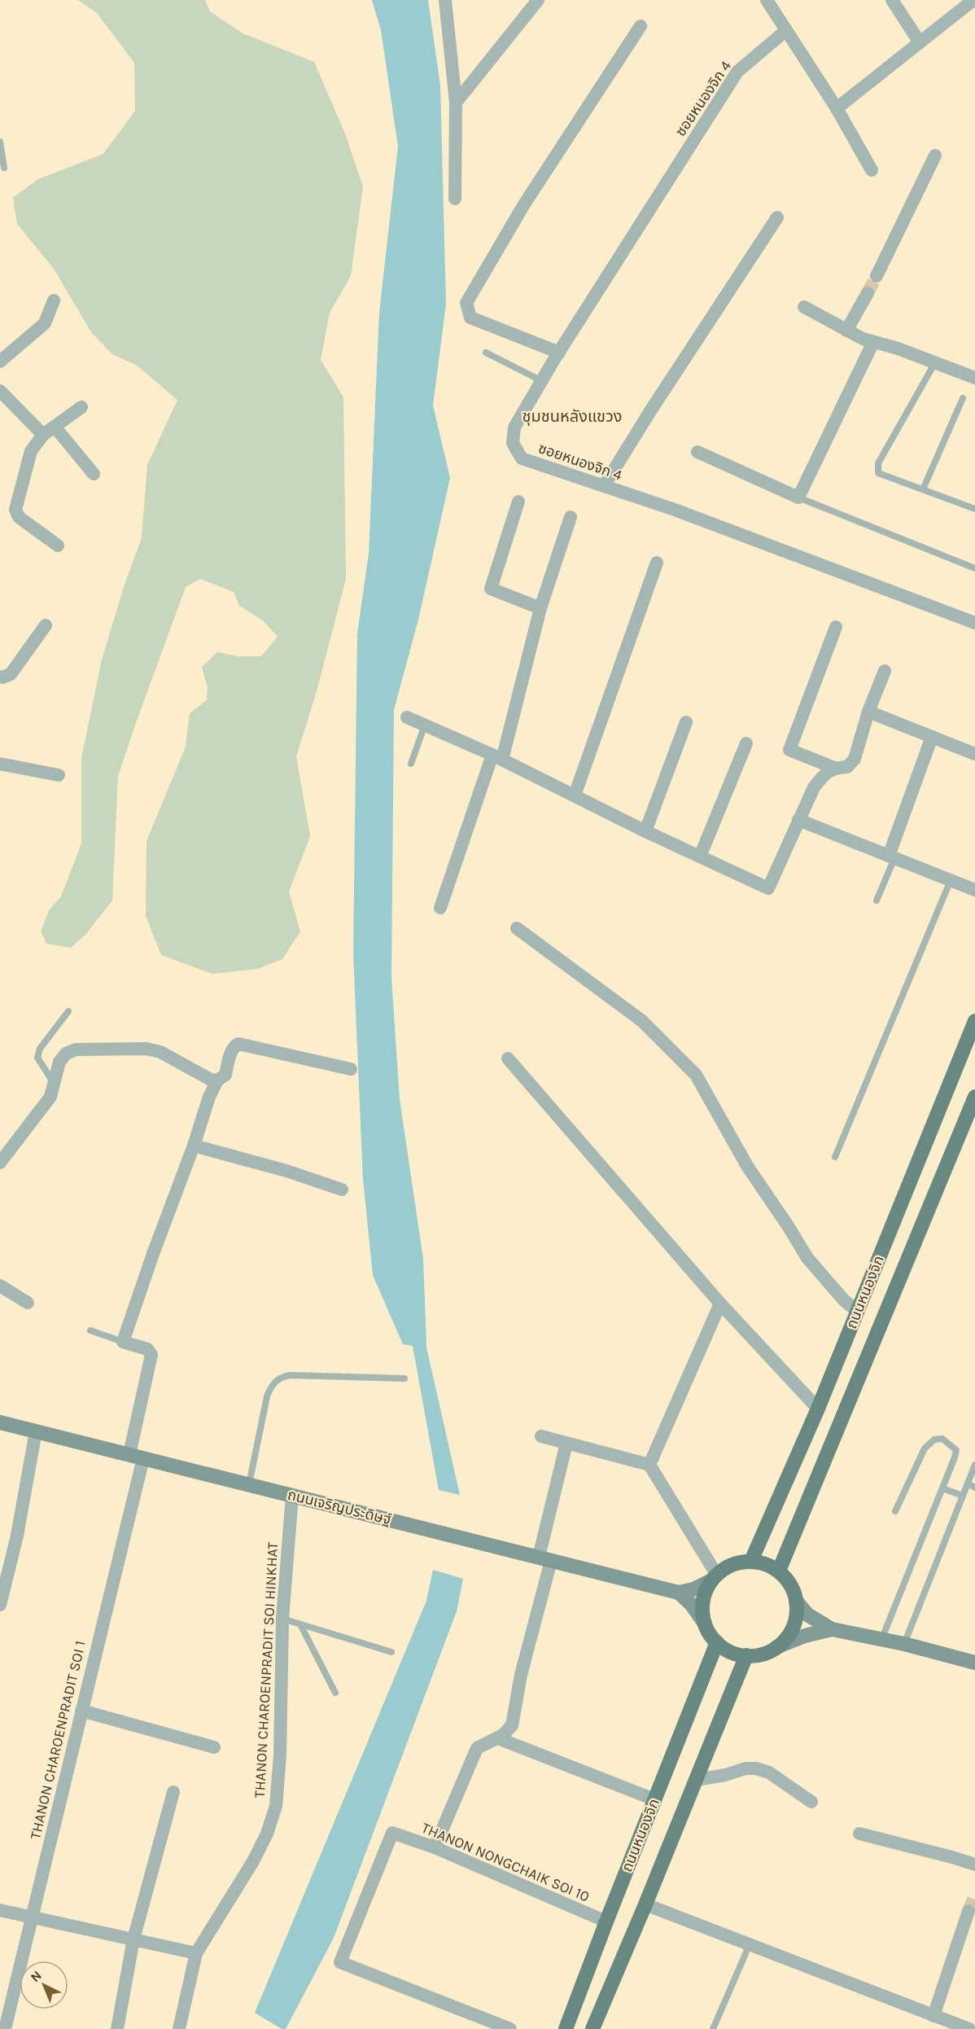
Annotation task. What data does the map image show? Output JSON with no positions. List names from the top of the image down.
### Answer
{
  "streets": {
    "main road": ["ถนนหนองจิก", "ถนนเจริญประดิษฐ์"],
    "street": [
      "ซอยหนองจิก 4",
      "THANON CHAROENPRADIT SOI HINKHAT",
      "THANON CHAROENPRADIT SOI 1",
      "THANON NONGCHAIK SOI 10"
    ]
  },
  "crossings": [
    ["ถนนหนองจิก", "THANON NONGCHAIK SOI 10"],
    ["ถนนเจริญประดิษฐ์", "THANON CHAROENPRADIT SOI HINKHAT"],
    ["ถนนเจริญประดิษฐ์", "THANON CHAROENPRADIT SOI 1"]
  ],
  "districts": ["ชุมชนหลังแขวง"],
  "north": "top left"
}
